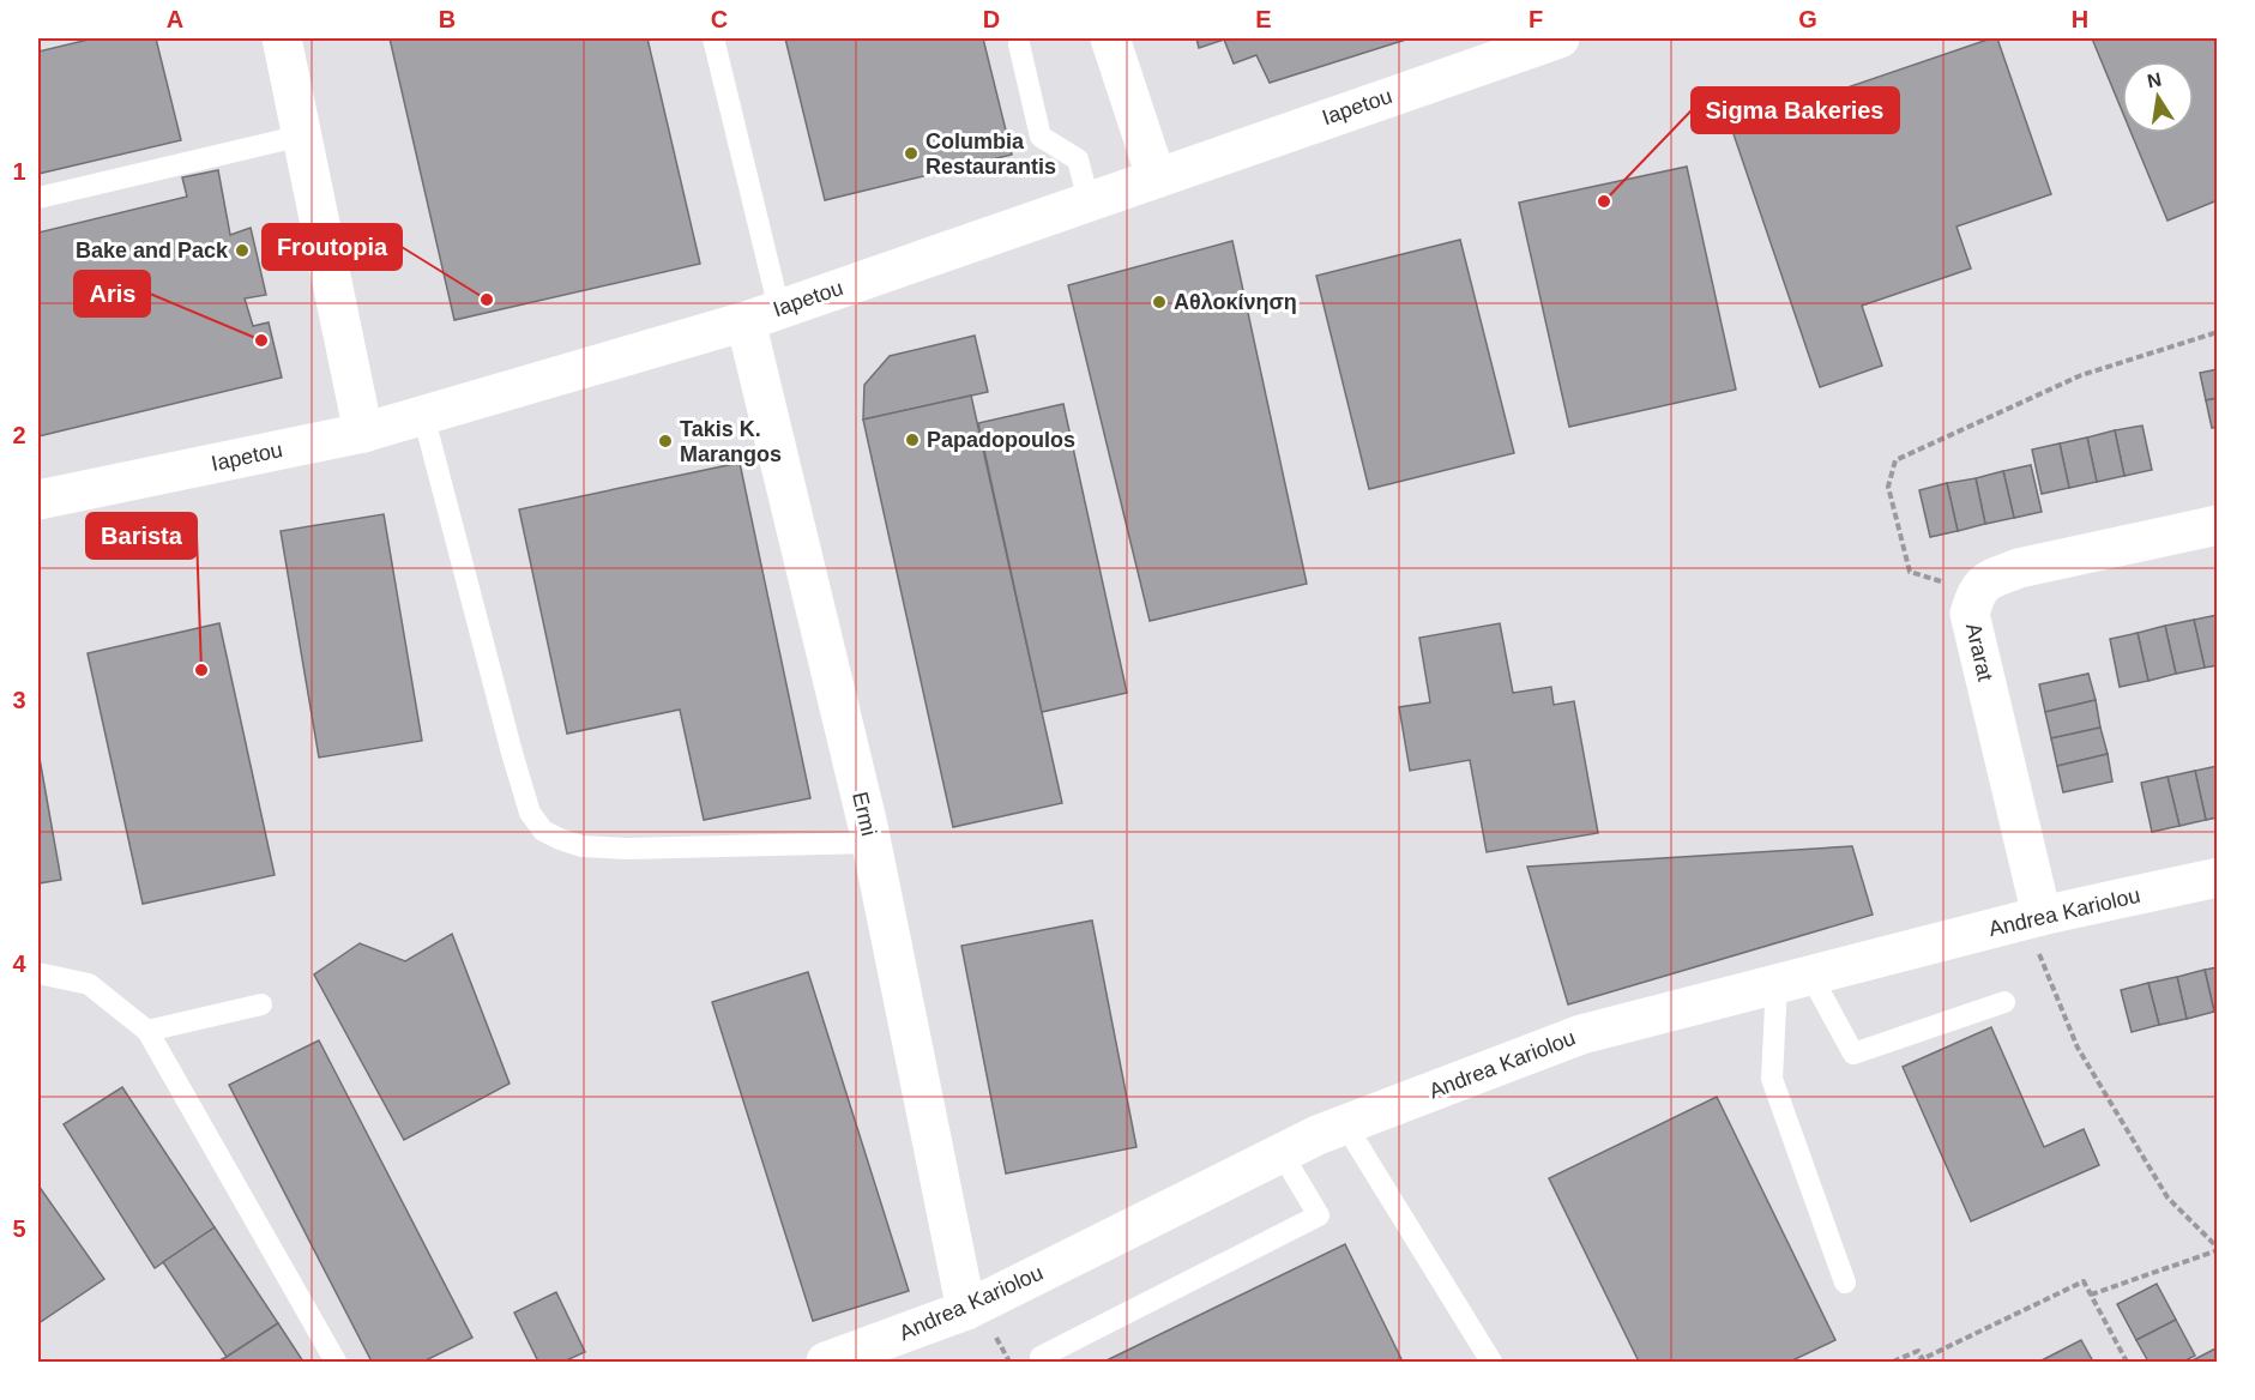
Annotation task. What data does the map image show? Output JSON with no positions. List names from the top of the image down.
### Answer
{
  "streets": {
    "street": [
      "Iapetou",
      "Ararat",
      "Ermi",
      "Andrea Kariolou"
    ]
  },
  "crossings": [
    ["Iapetou", "Ermi"],
    ["Ararat", "Andrea Kariolou"],
    ["Ermi", "Andrea Kariolou"]
  ],
  "places": [
    "Columbia Restaurantis",
    "Sigma Bakeries",
    "Bake and Pack",
    "Froutopia",
    "Αθλοκίνηση",
    "Aris",
    "Papadopoulos",
    "Takis K. Marangos",
    "Barista"
  ],
  "north": "top",
  "grid": {
    "columns": [
      "A",
      "B",
      "C",
      "D",
      "E",
      "F",
      "G",
      "H"
    ],
    "rows": [
      "1",
      "2",
      "3",
      "4",
      "5"
    ]
  }
}
